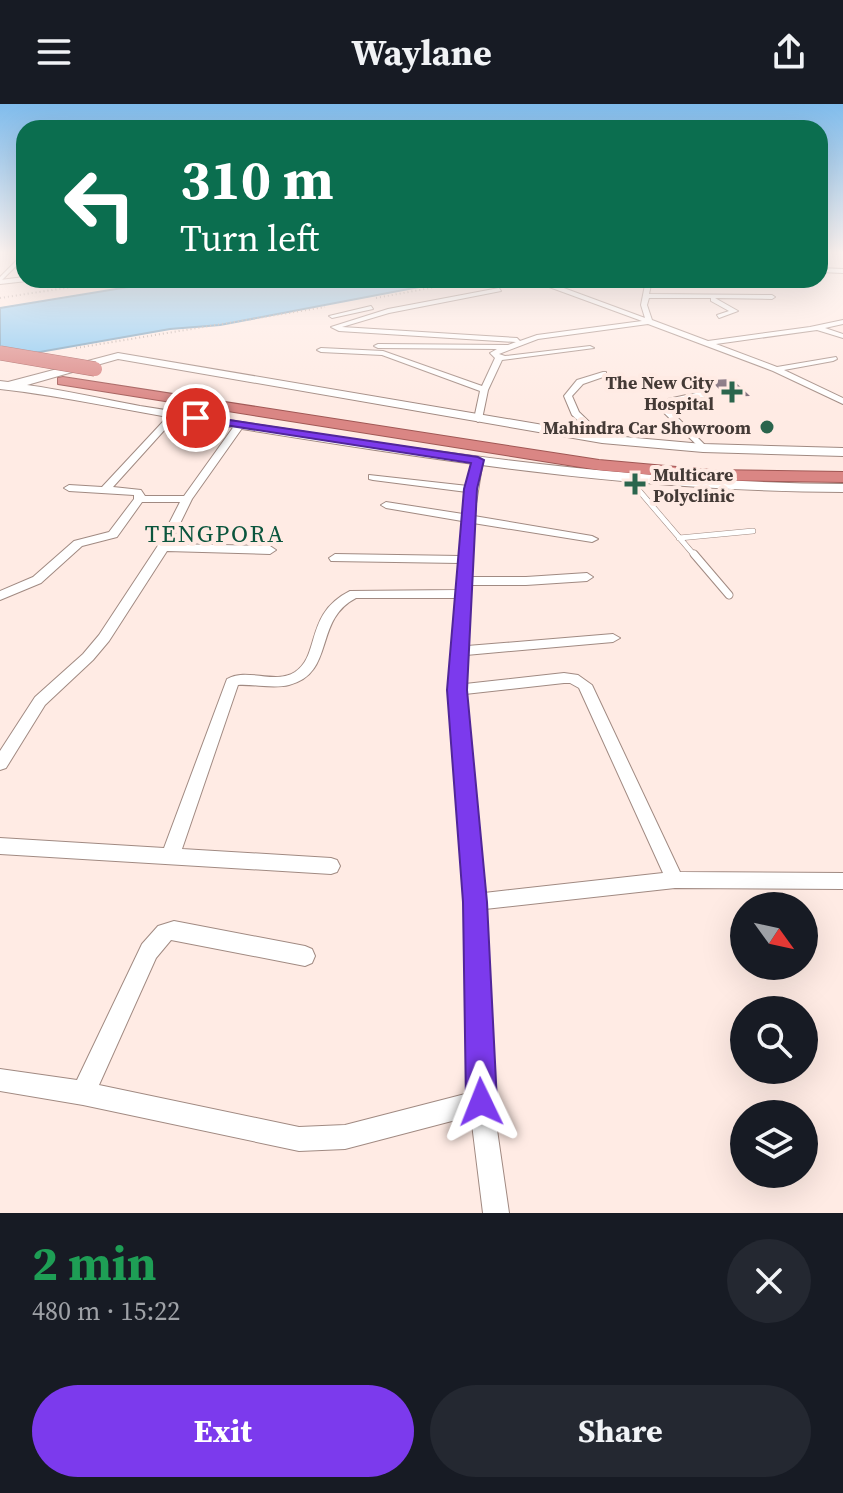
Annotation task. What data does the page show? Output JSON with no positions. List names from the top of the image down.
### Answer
{
  "districts": ["TENGPORA"],
  "places": {
    "health": ["The New City Hospital", "Multicare Polyclinic"],
    "other": ["Mahindra Car Showroom"]
  },
  "north": "bottom right",
  "page": {
    "header": "Waylane",
    "turn": ["310 m", "Turn left"],
    "heading": ["2 min", "480 m · 15:22"],
    "buttons": ["Exit", "Share"]
  }
}
